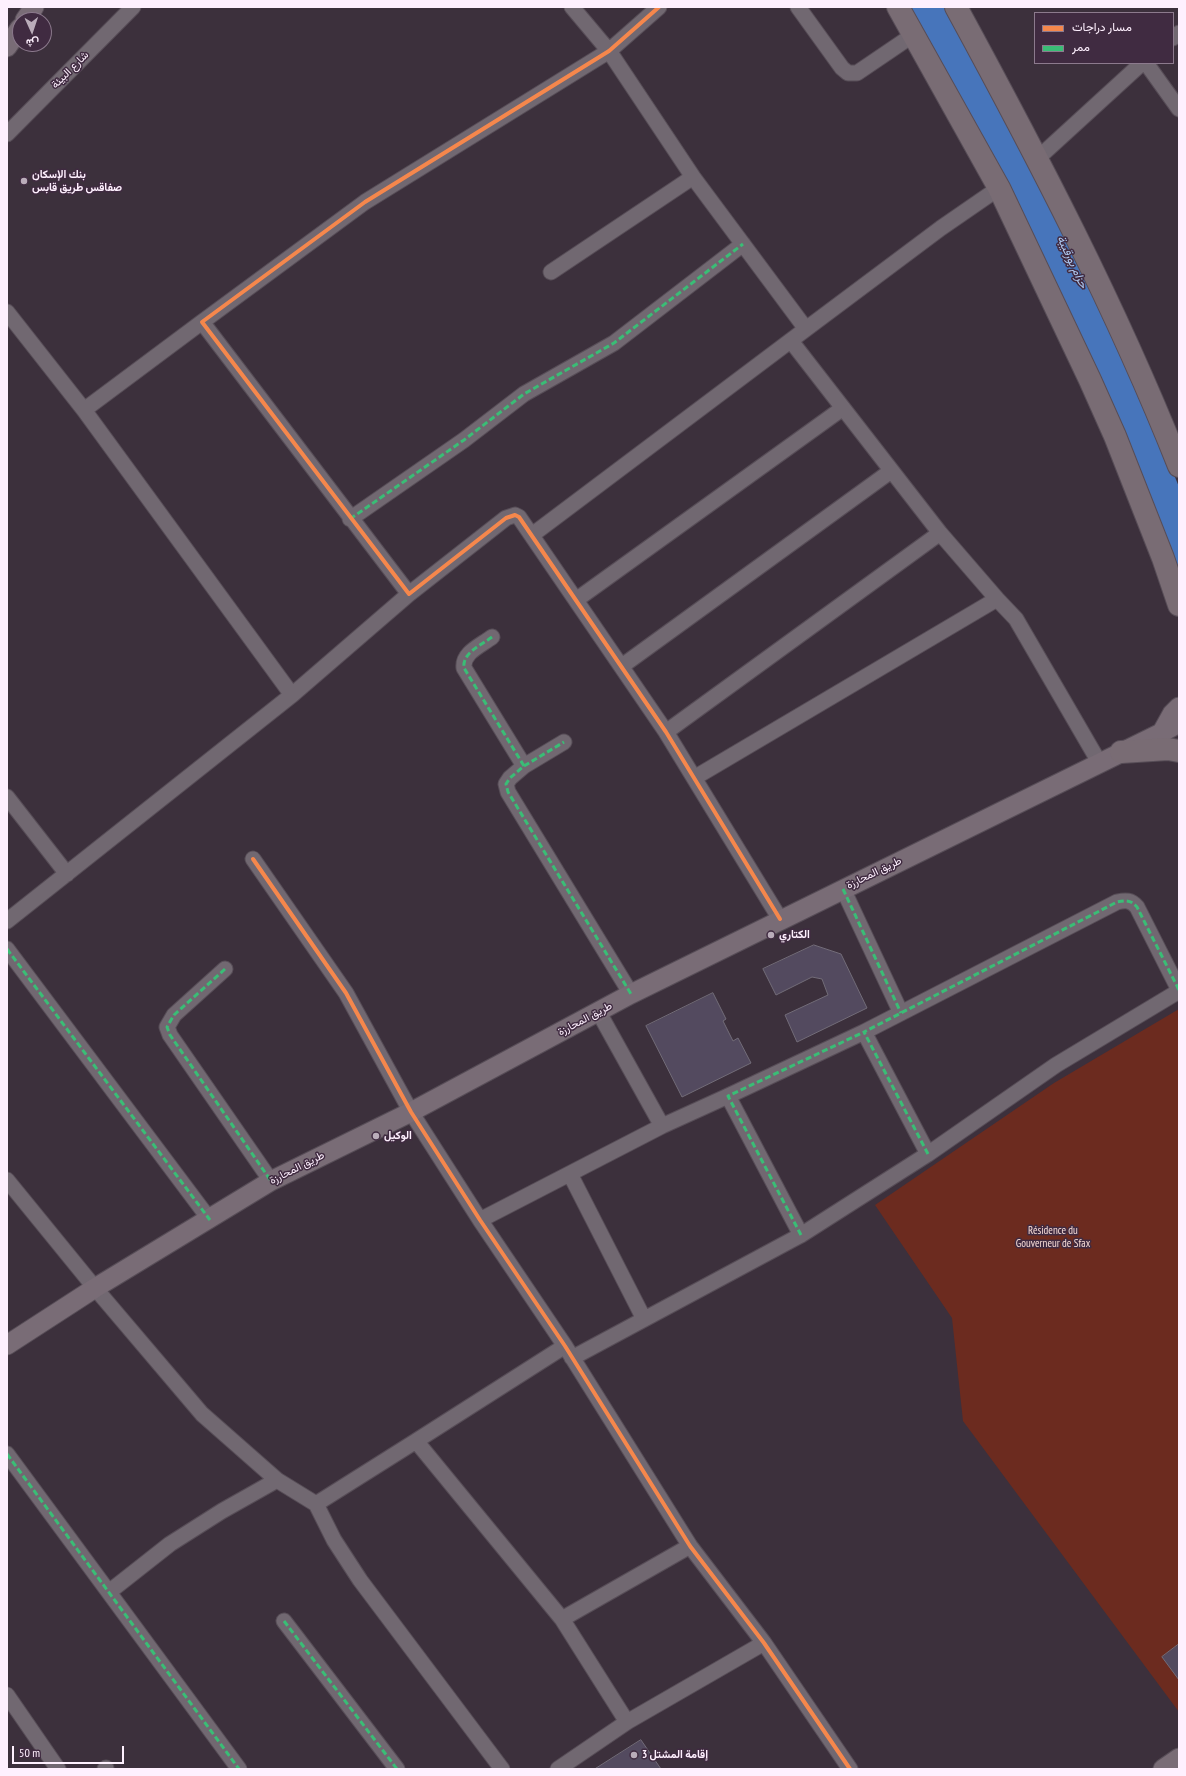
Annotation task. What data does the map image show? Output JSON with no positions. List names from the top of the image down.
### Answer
{
  "streets": {
    "main road": ["طريق المحارزة"],
    "street": ["شارع البيئة"]
  },
  "water": ["حزام بورقيبة"],
  "parks": ["Résidence du Gouverneur de Sfax"],
  "places": [
    "بنك الإسكان صفاقس طريق قابس",
    "الكتاري",
    "الوكيل",
    "إقامة المشتل 3"
  ],
  "legend": ["مسار دراجات", "ممر"],
  "scale_bar": "50 m",
  "north": "bottom"
}
